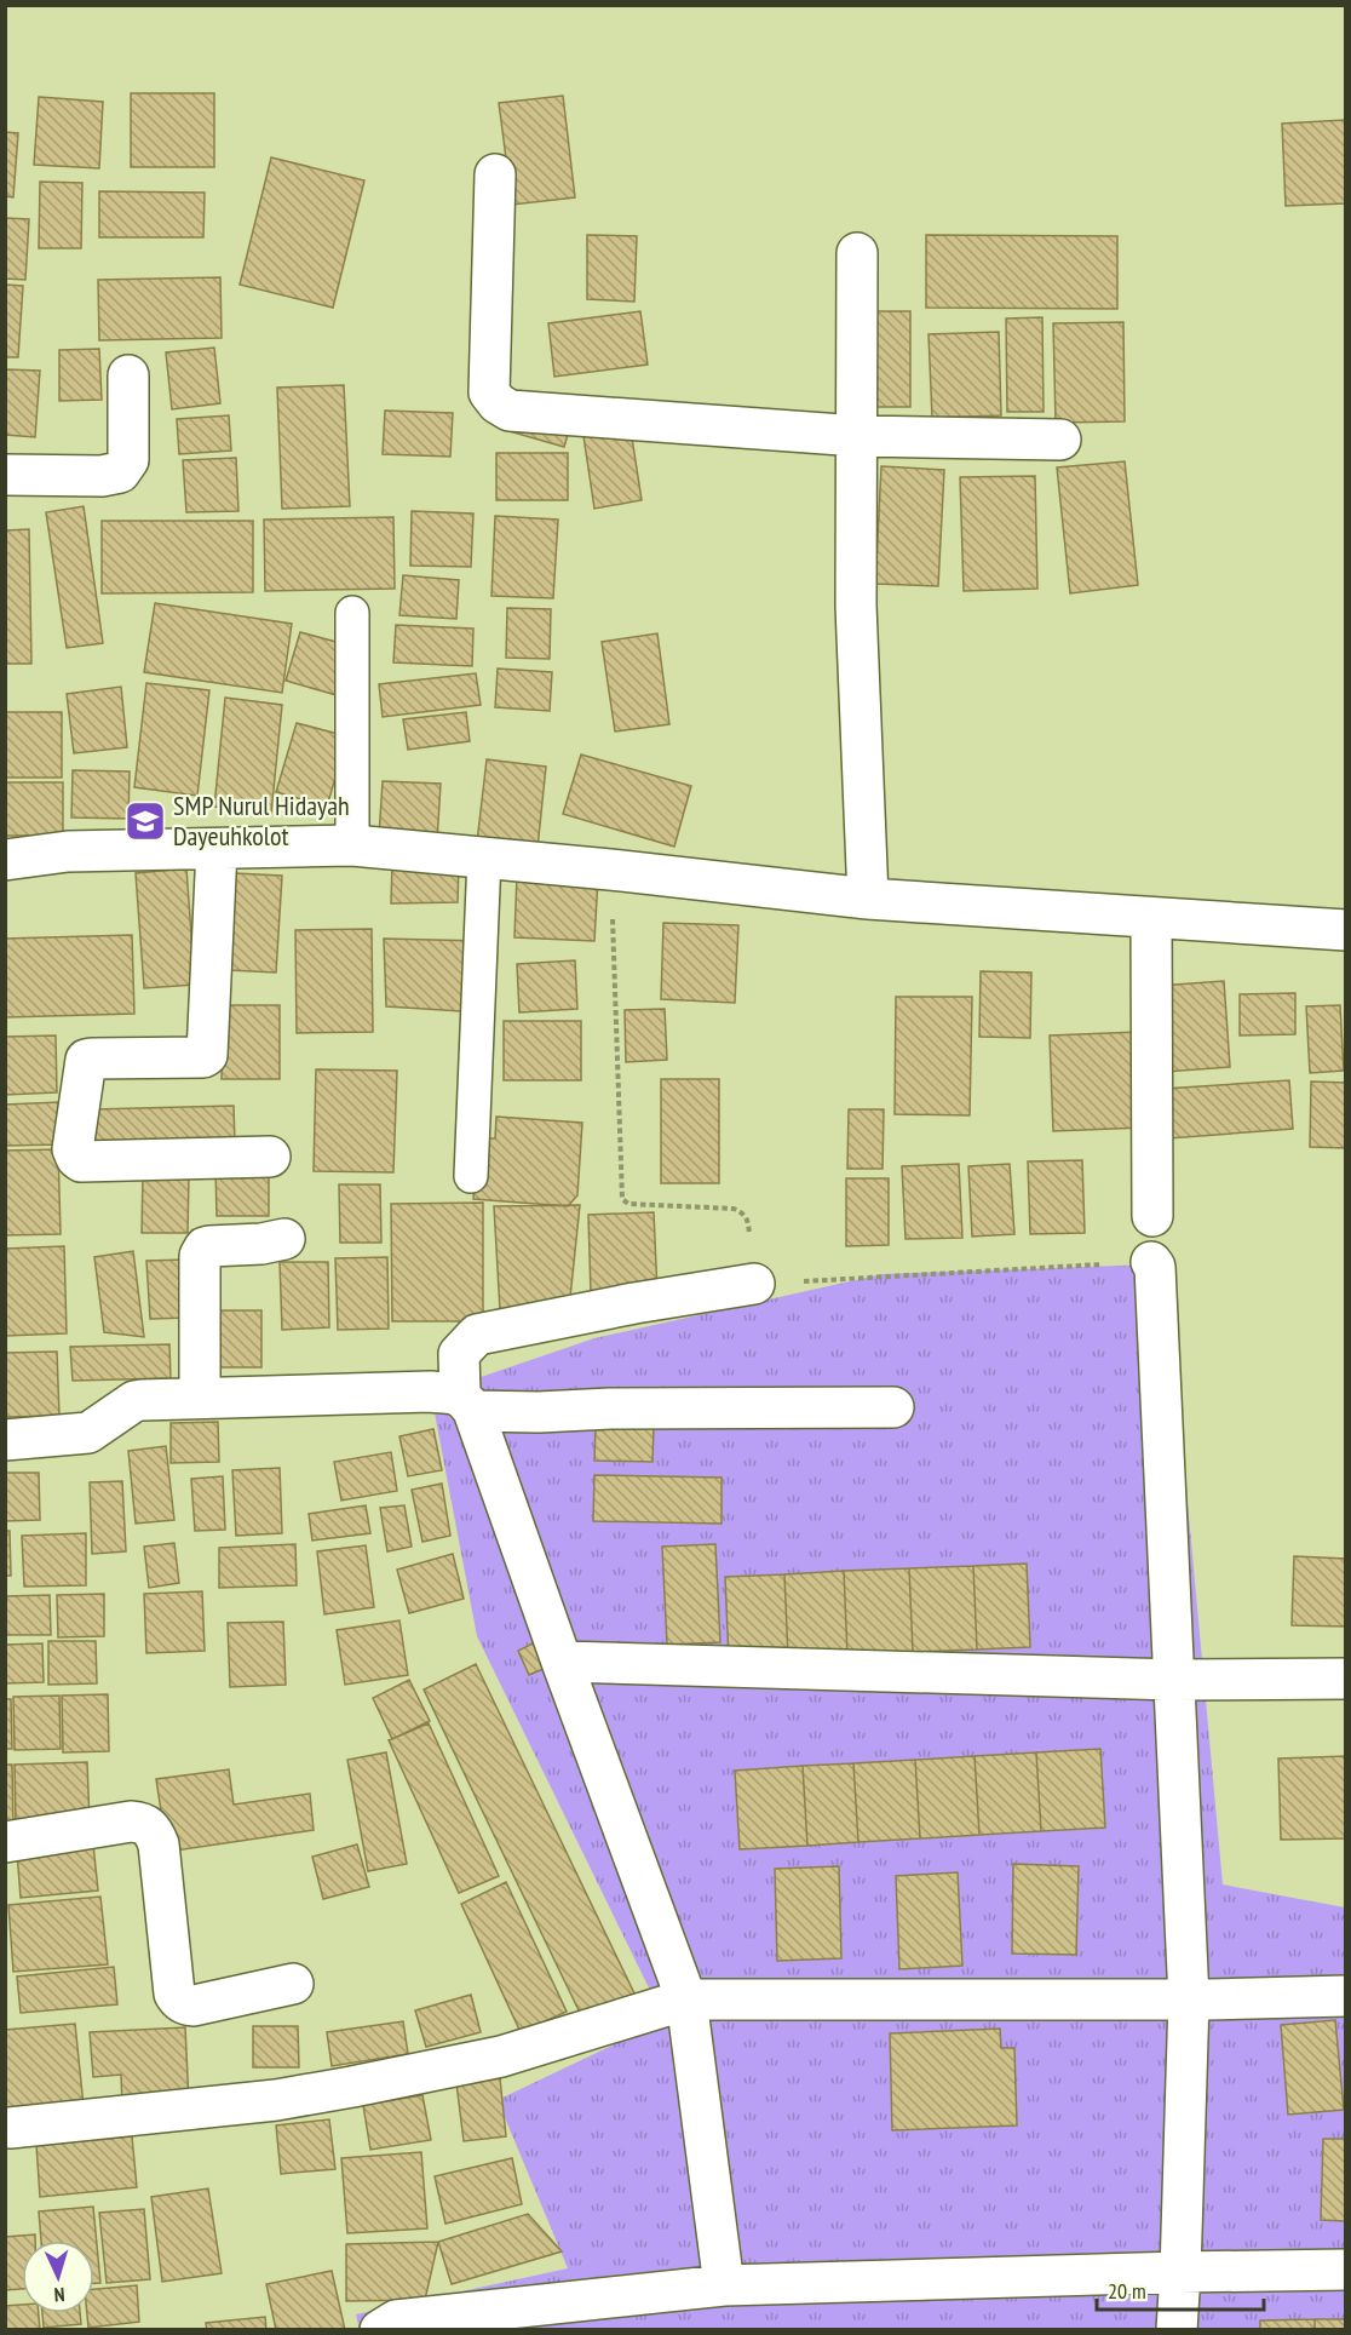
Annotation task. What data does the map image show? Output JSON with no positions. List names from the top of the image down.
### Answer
{
  "places": {
    "school or university": ["SMP Nurul Hidayah Dayeuhkolot"]
  },
  "scale_bar": "20 m",
  "north": "bottom"
}
